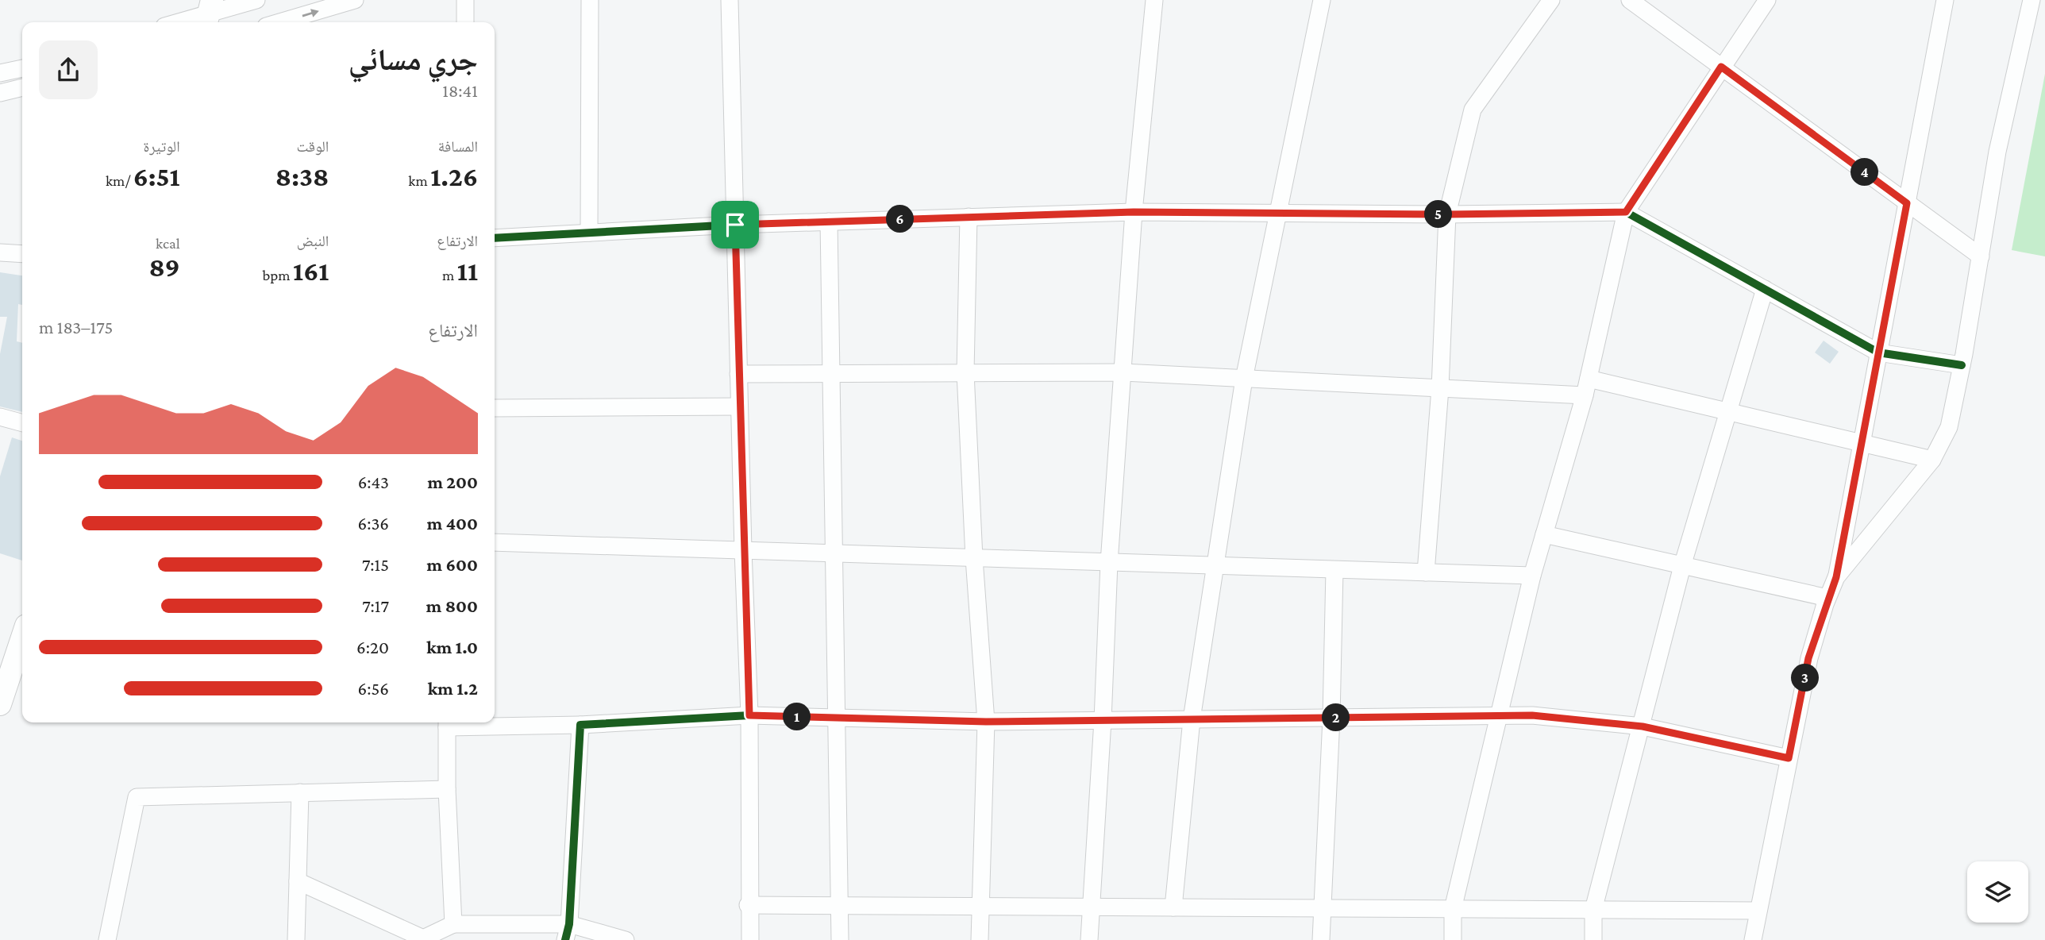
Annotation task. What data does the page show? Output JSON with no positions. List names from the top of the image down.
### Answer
{
  "page": {
    "heading": ["جري مسائي", "18:41"],
    "stats": [
      ["المسافة", "1.26 km"],
      ["الوقت", "8:38"],
      ["الوتيرة", "6:51 /km"],
      ["الارتفاع", "11 m"],
      ["النبض", "161 bpm"],
      ["kcal", "89"]
    ],
    "pins": [
      "4",
      "5",
      "6",
      "3",
      "1",
      "2"
    ],
    "chart": ["الارتفاع", "175–183 m"],
    "list": [
      {
        "name": "200 m",
        "note": "6:43"
      },
      {
        "name": "400 m",
        "note": "6:36"
      },
      {
        "name": "600 m",
        "note": "7:15"
      },
      {
        "name": "800 m",
        "note": "7:17"
      },
      {
        "name": "1.0 km",
        "note": "6:20"
      },
      {
        "name": "1.2 km",
        "note": "6:56"
      }
    ]
  }
}
